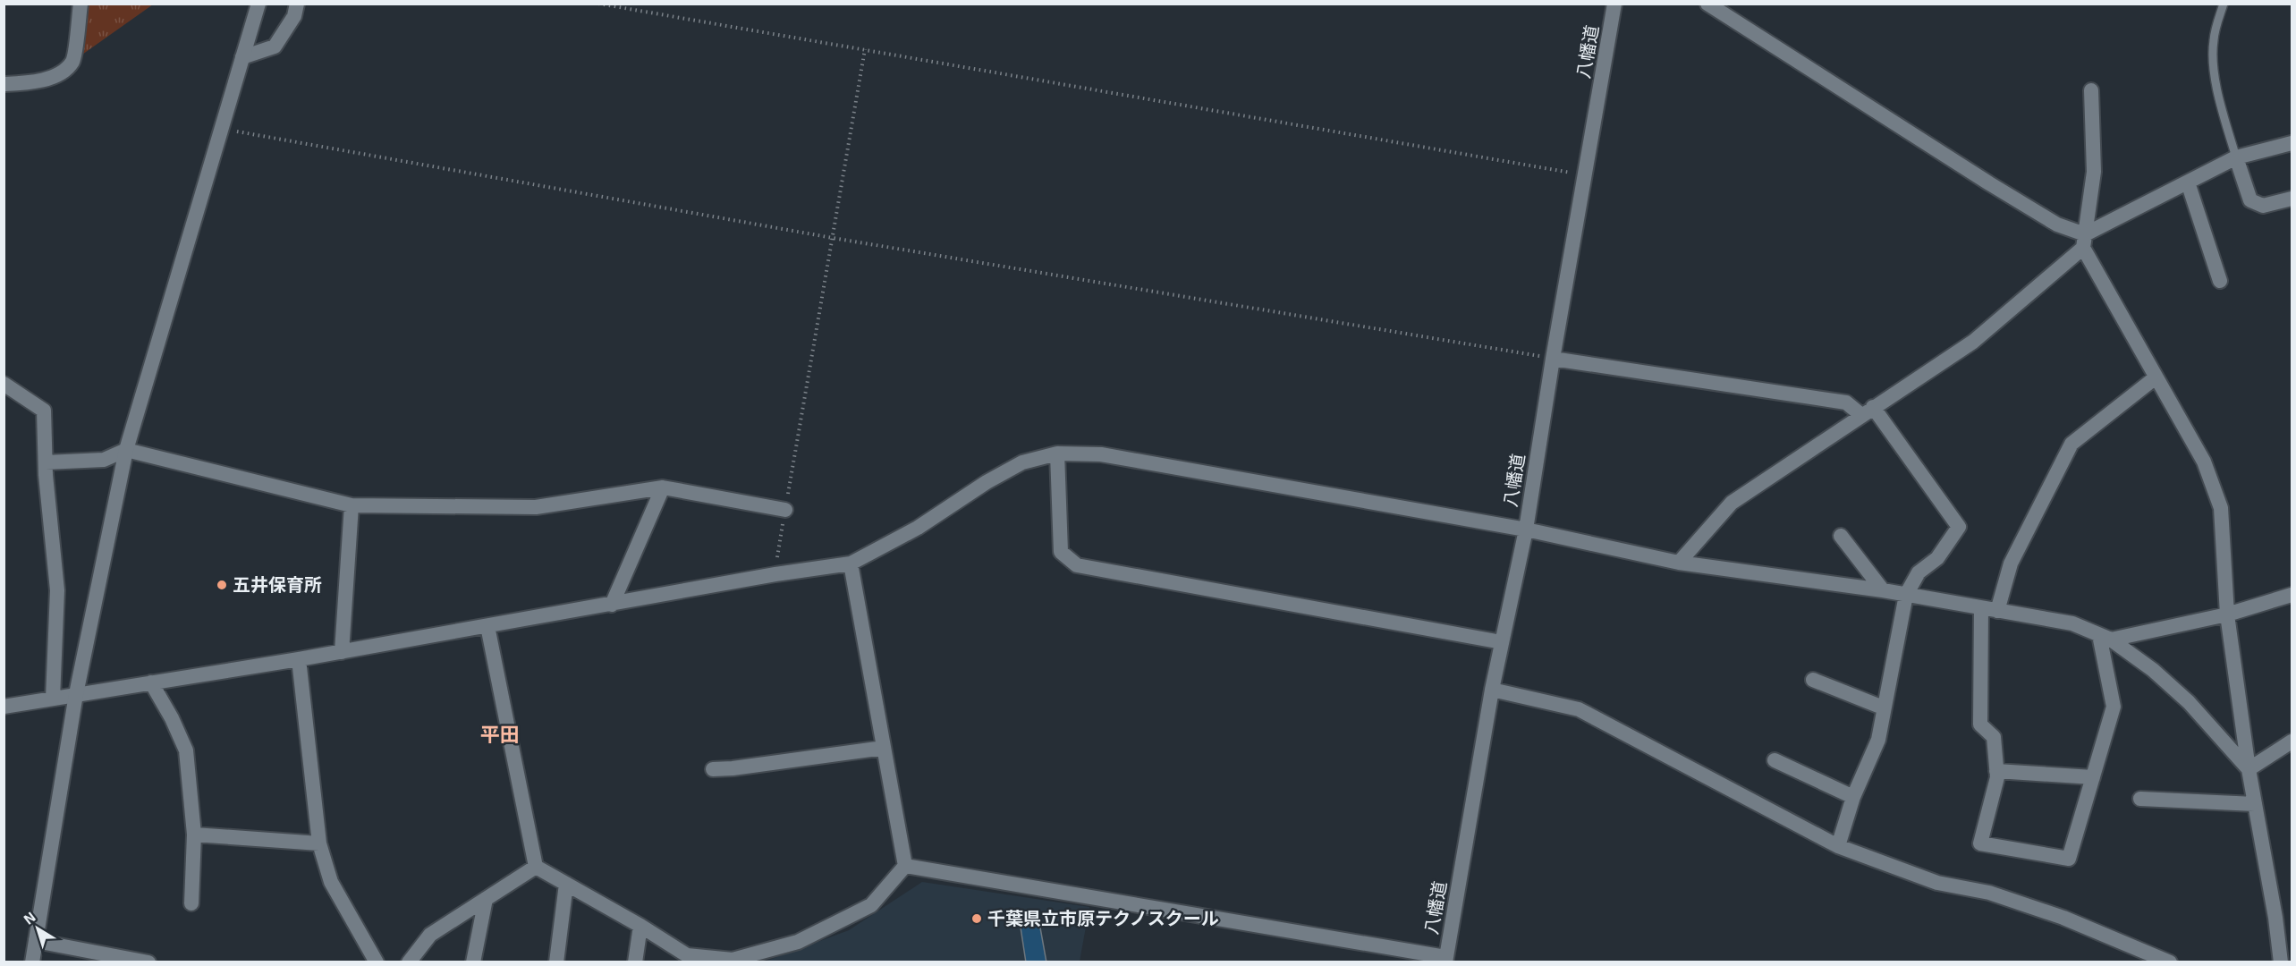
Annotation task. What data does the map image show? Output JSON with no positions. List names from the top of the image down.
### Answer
{
  "streets": {
    "street": ["八幡道"]
  },
  "districts": ["平田"],
  "places": ["五井保育所", "千葉県立市原テクノスクール"],
  "north": "top left"
}
